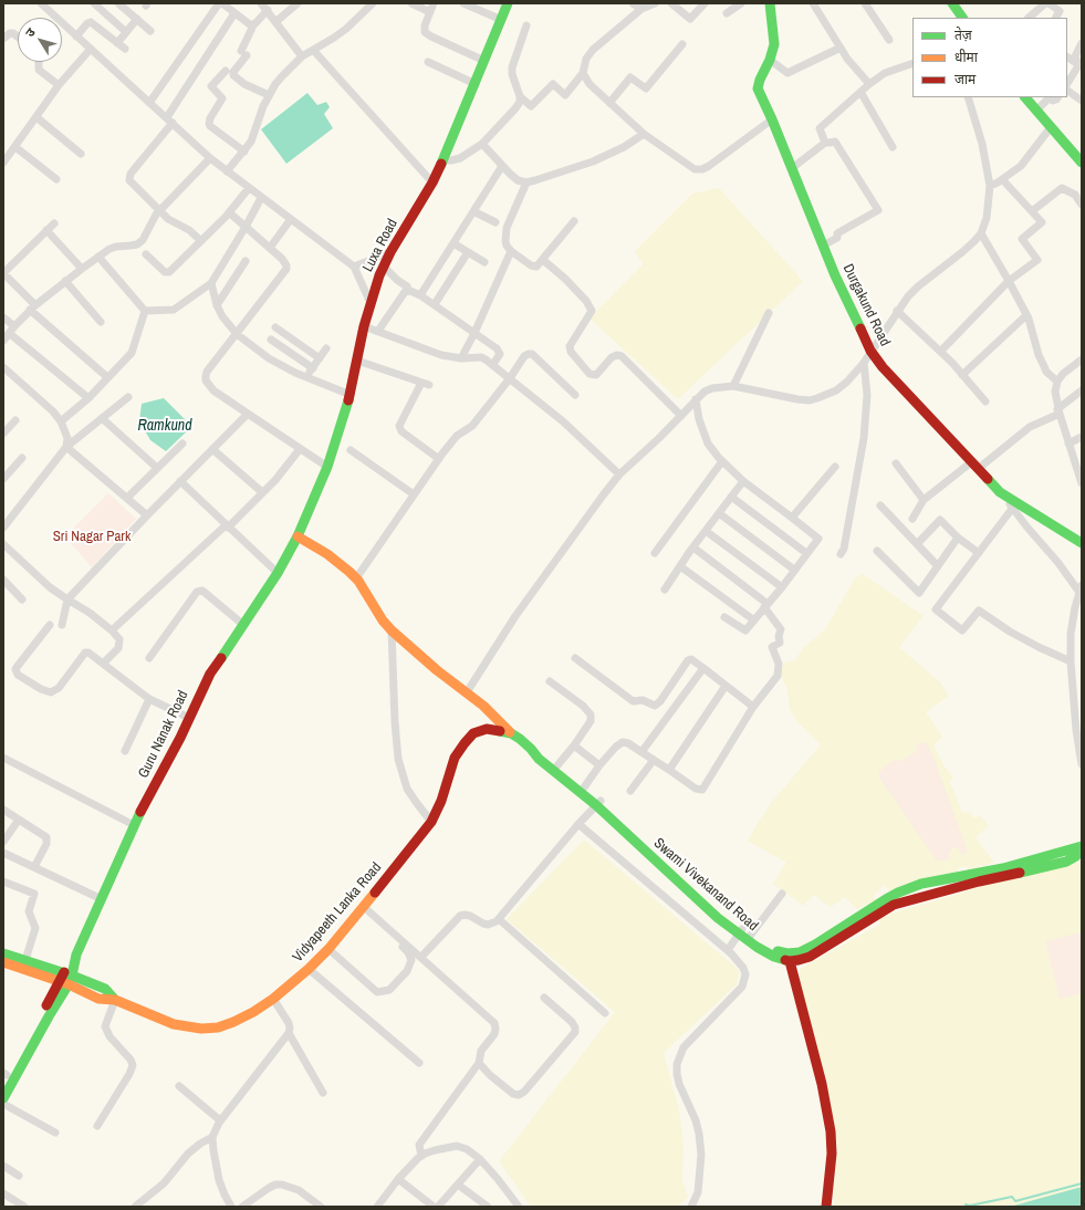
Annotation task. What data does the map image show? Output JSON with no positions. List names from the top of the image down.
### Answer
{
  "streets": {
    "street": [
      "Luxa Road",
      "Durgakund Road",
      "Guru Nanak Road",
      "Swami Vivekanand Road",
      "Vidyapeeth Lanka Road"
    ]
  },
  "crossings": [
    ["Luxa Road", "Guru Nanak Road"],
    ["Luxa Road", "Swami Vivekanand Road"],
    ["Guru Nanak Road", "Swami Vivekanand Road"],
    ["Guru Nanak Road", "Vidyapeeth Lanka Road"],
    ["Swami Vivekanand Road", "Vidyapeeth Lanka Road"]
  ],
  "water": ["Ramkund"],
  "parks": ["Sri Nagar Park"],
  "legend": ["तेज़", "धीमा", "जाम"],
  "north": "top left"
}
